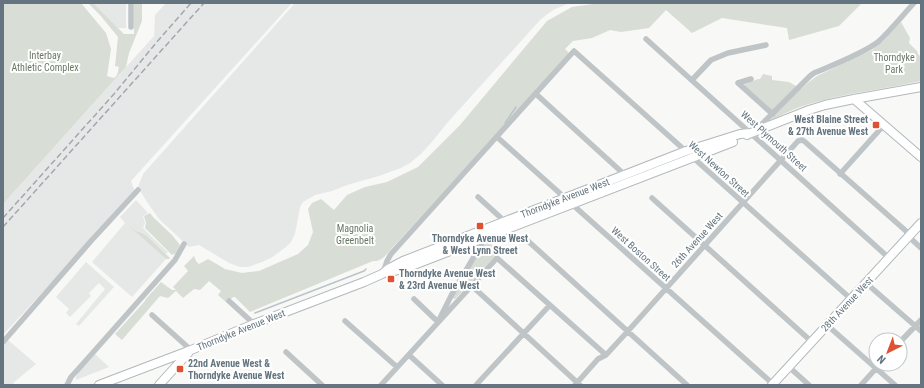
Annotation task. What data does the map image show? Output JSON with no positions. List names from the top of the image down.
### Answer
{
  "streets": {
    "main road": ["Thorndyke Avenue West", "28th Avenue West"],
    "street": [
      "West Plymouth Street",
      "West Newton Street",
      "26th Avenue West",
      "West Boston Street"
    ]
  },
  "crossings": [
    ["West Plymouth Street", "Thorndyke Avenue West"],
    ["West Plymouth Street", "26th Avenue West"],
    ["West Plymouth Street", "28th Avenue West"],
    ["West Newton Street", "Thorndyke Avenue West"],
    ["West Newton Street", "26th Avenue West"],
    ["West Newton Street", "28th Avenue West"],
    ["Thorndyke Avenue West", "West Boston Street"],
    ["26th Avenue West", "West Boston Street"],
    ["West Boston Street", "28th Avenue West"]
  ],
  "parks": ["Interbay Athletic Complex", "Thorndyke Park", "Magnolia Greenbelt"],
  "places": {
    "transit": [
      "West Blaine Street & 27th Avenue West",
      "Thorndyke Avenue West & West Lynn Street",
      "Thorndyke Avenue West & 23rd Avenue West",
      "22nd Avenue West & Thorndyke Avenue West"
    ]
  },
  "north": "bottom left"
}
